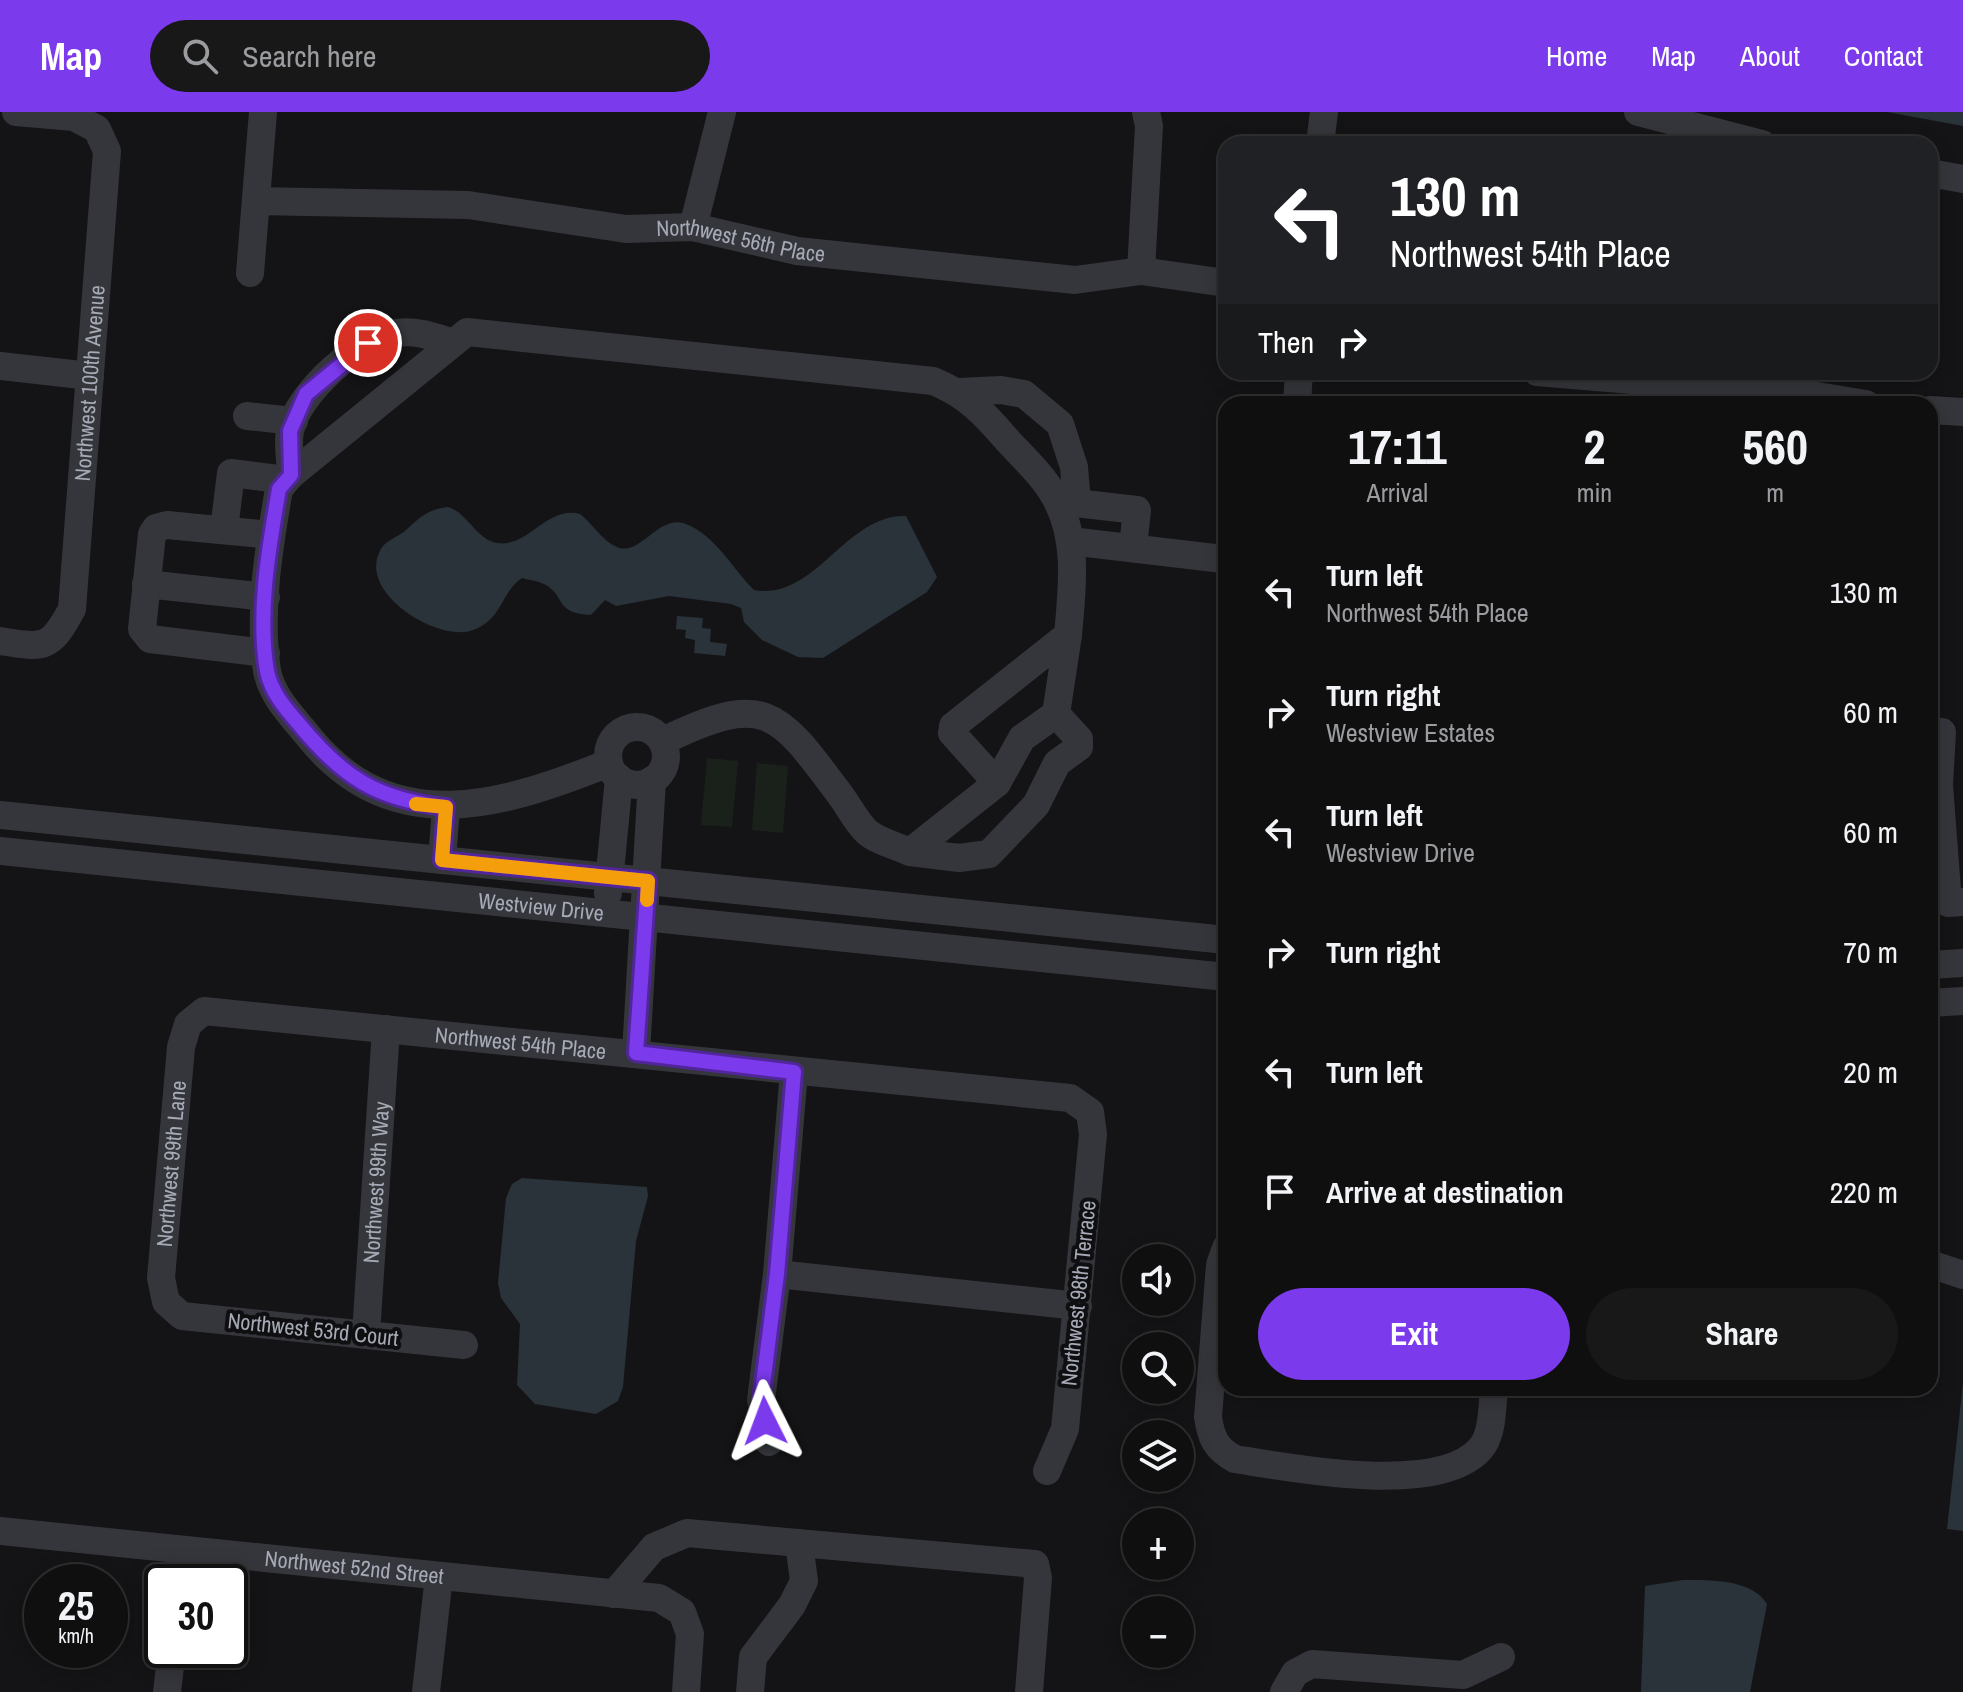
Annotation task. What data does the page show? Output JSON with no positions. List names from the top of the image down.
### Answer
{
  "streets": {
    "street": [
      "Northwest 56th Place",
      "Northwest 100th Avenue",
      "Westview Drive",
      "Northwest 54th Place",
      "Northwest 99th Lane",
      "Northwest 99th Way",
      "Northwest 98th Terrace",
      "Northwest 53rd Court",
      "Northwest 52nd Street"
    ]
  },
  "crossings": [
    ["Northwest 54th Place", "Northwest 99th Lane"],
    ["Northwest 54th Place", "Northwest 99th Way"],
    ["Northwest 54th Place", "Northwest 98th Terrace"],
    ["Northwest 99th Lane", "Northwest 53rd Court"],
    ["Northwest 99th Way", "Northwest 53rd Court"]
  ],
  "page": {
    "header": "Map",
    "search": "Search here",
    "nav": [
      "Home",
      "Map",
      "About",
      "Contact"
    ],
    "turn": ["130 m", "Northwest 54th Place"],
    "then": "Then",
    "eta": [
      "17:11",
      "Arrival",
      "2",
      "min",
      "560",
      "m"
    ],
    "list": [
      {
        "name": "Turn left",
        "note": "Northwest 54th Place",
        "value": "130 m"
      },
      {
        "name": "Turn right",
        "note": "Westview Estates",
        "value": "60 m"
      },
      {
        "name": "Turn left",
        "note": "Westview Drive",
        "value": "60 m"
      },
      {
        "name": "Turn right",
        "value": "70 m"
      },
      {
        "name": "Turn left",
        "value": "20 m"
      },
      {
        "name": "Arrive at destination",
        "value": "220 m"
      }
    ],
    "map_buttons": ["+", "−"],
    "buttons": ["Exit", "Share"],
    "speed": "25 km/h",
    "limit": "30"
  }
}
